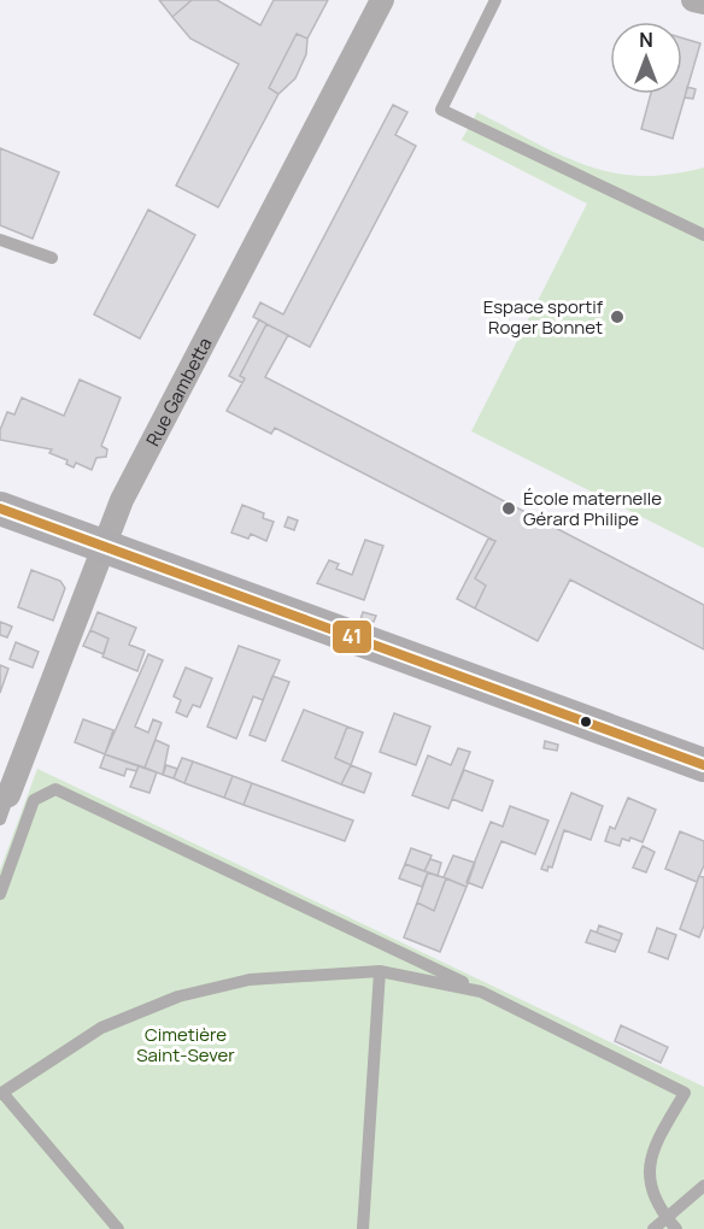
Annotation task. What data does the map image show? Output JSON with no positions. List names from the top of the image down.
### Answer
{
  "streets": {
    "street": ["Rue Gambetta"]
  },
  "parks": ["Cimetière Saint-Sever"],
  "places": ["Espace sportif Roger Bonnet", "École maternelle Gérard Philipe"],
  "lines": ["transit line 41"],
  "north": "top"
}
